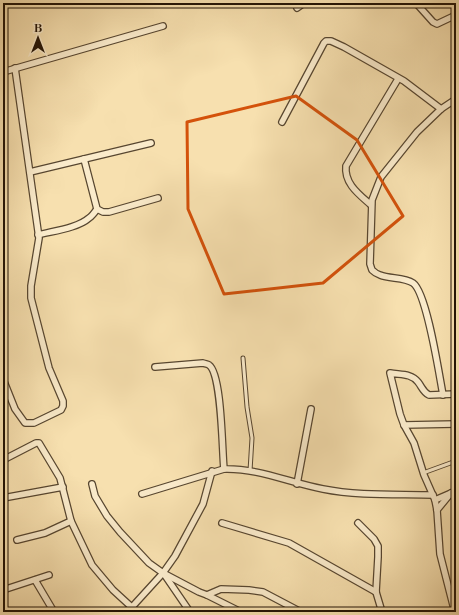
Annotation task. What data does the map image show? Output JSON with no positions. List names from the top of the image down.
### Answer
{
  "north": "top"
}
